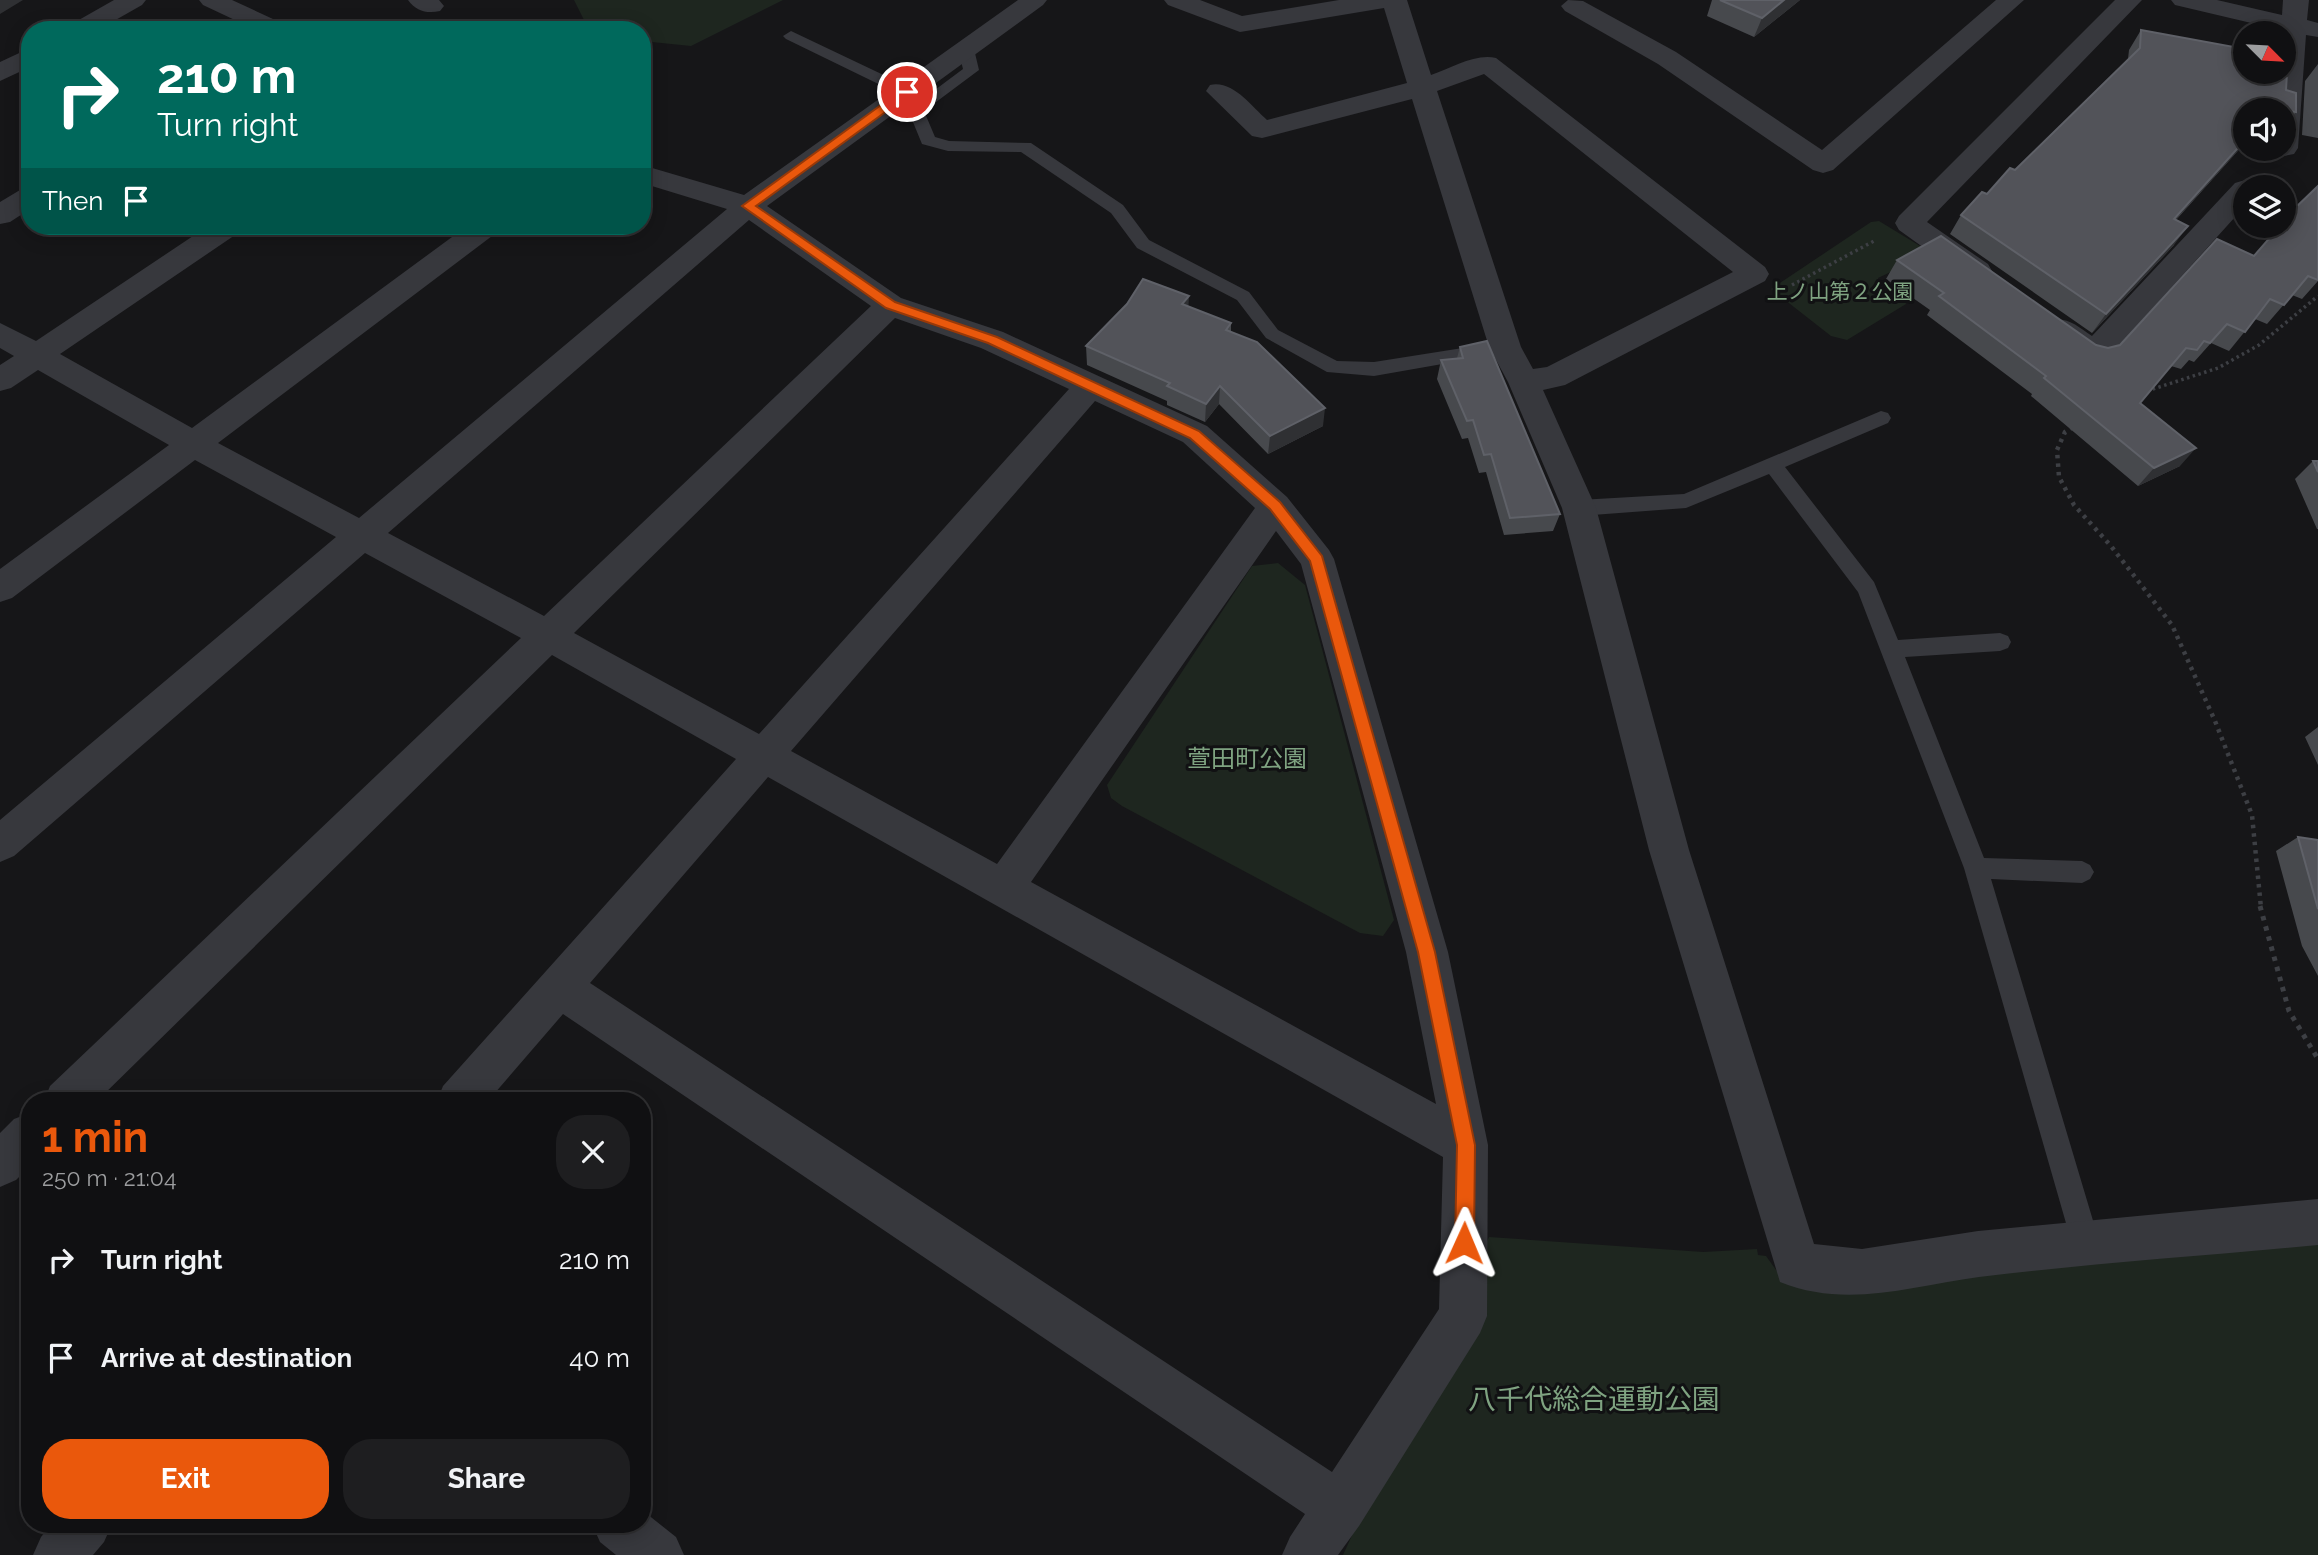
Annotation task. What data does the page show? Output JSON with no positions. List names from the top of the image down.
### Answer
{
  "parks": ["上ノ山第２公園", "萱田町公園", "八千代総合運動公園"],
  "north": "bottom right",
  "page": {
    "turn": ["210 m", "Turn right"],
    "then": "Then",
    "heading": ["1 min", "250 m · 21:04"],
    "list": [
      {
        "name": "Turn right",
        "value": "210 m"
      },
      {
        "name": "Arrive at destination",
        "value": "40 m"
      }
    ],
    "buttons": ["Exit", "Share"]
  }
}
